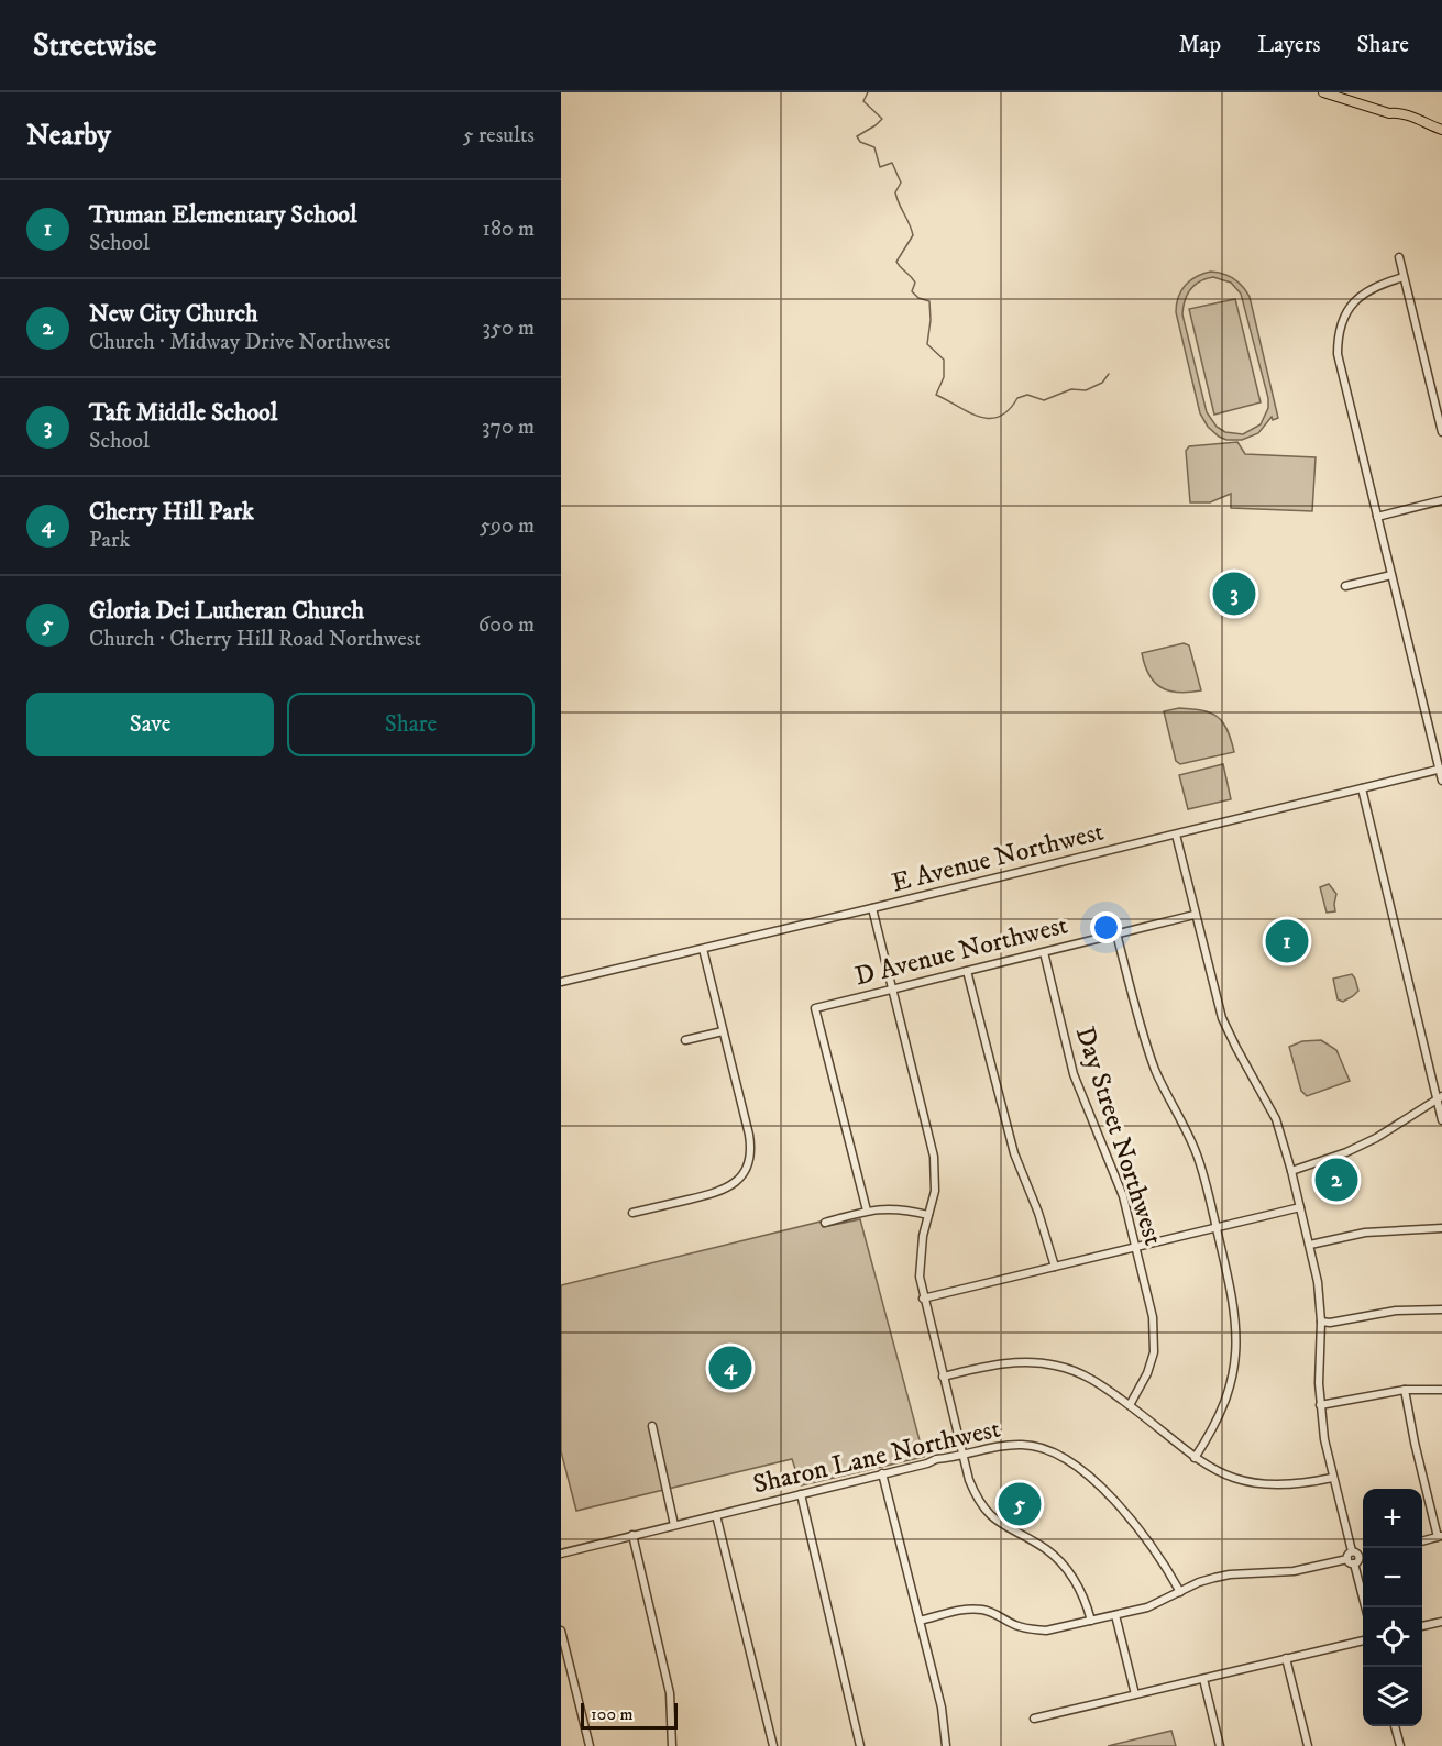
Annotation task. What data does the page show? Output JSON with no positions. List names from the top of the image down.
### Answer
{
  "streets": {
    "street": [
      "E Avenue Northwest",
      "D Avenue Northwest",
      "Day Street Northwest",
      "Sharon Lane Northwest"
    ]
  },
  "crossings": [
    ["D Avenue Northwest", "Day Street Northwest"]
  ],
  "scale_bar": "100 m",
  "page": {
    "header": "Streetwise",
    "nav": ["Map", "Layers", "Share"],
    "heading": ["Nearby", "5 results"],
    "list": [
      {
        "mark": "1",
        "name": "Truman Elementary School",
        "note": "School",
        "value": "180 m"
      },
      {
        "mark": "2",
        "name": "New City Church",
        "note": "Church · Midway Drive Northwest",
        "value": "350 m"
      },
      {
        "mark": "3",
        "name": "Taft Middle School",
        "note": "School",
        "value": "370 m"
      },
      {
        "mark": "4",
        "name": "Cherry Hill Park",
        "note": "Park",
        "value": "590 m"
      },
      {
        "mark": "5",
        "name": "Gloria Dei Lutheran Church",
        "note": "Church · Cherry Hill Road Northwest",
        "value": "600 m"
      }
    ],
    "pins": [
      "3",
      "1",
      "2",
      "4",
      "5"
    ],
    "buttons": ["Save", "Share"],
    "map_buttons": ["+", "−"],
    "scale": "100 m"
  }
}
